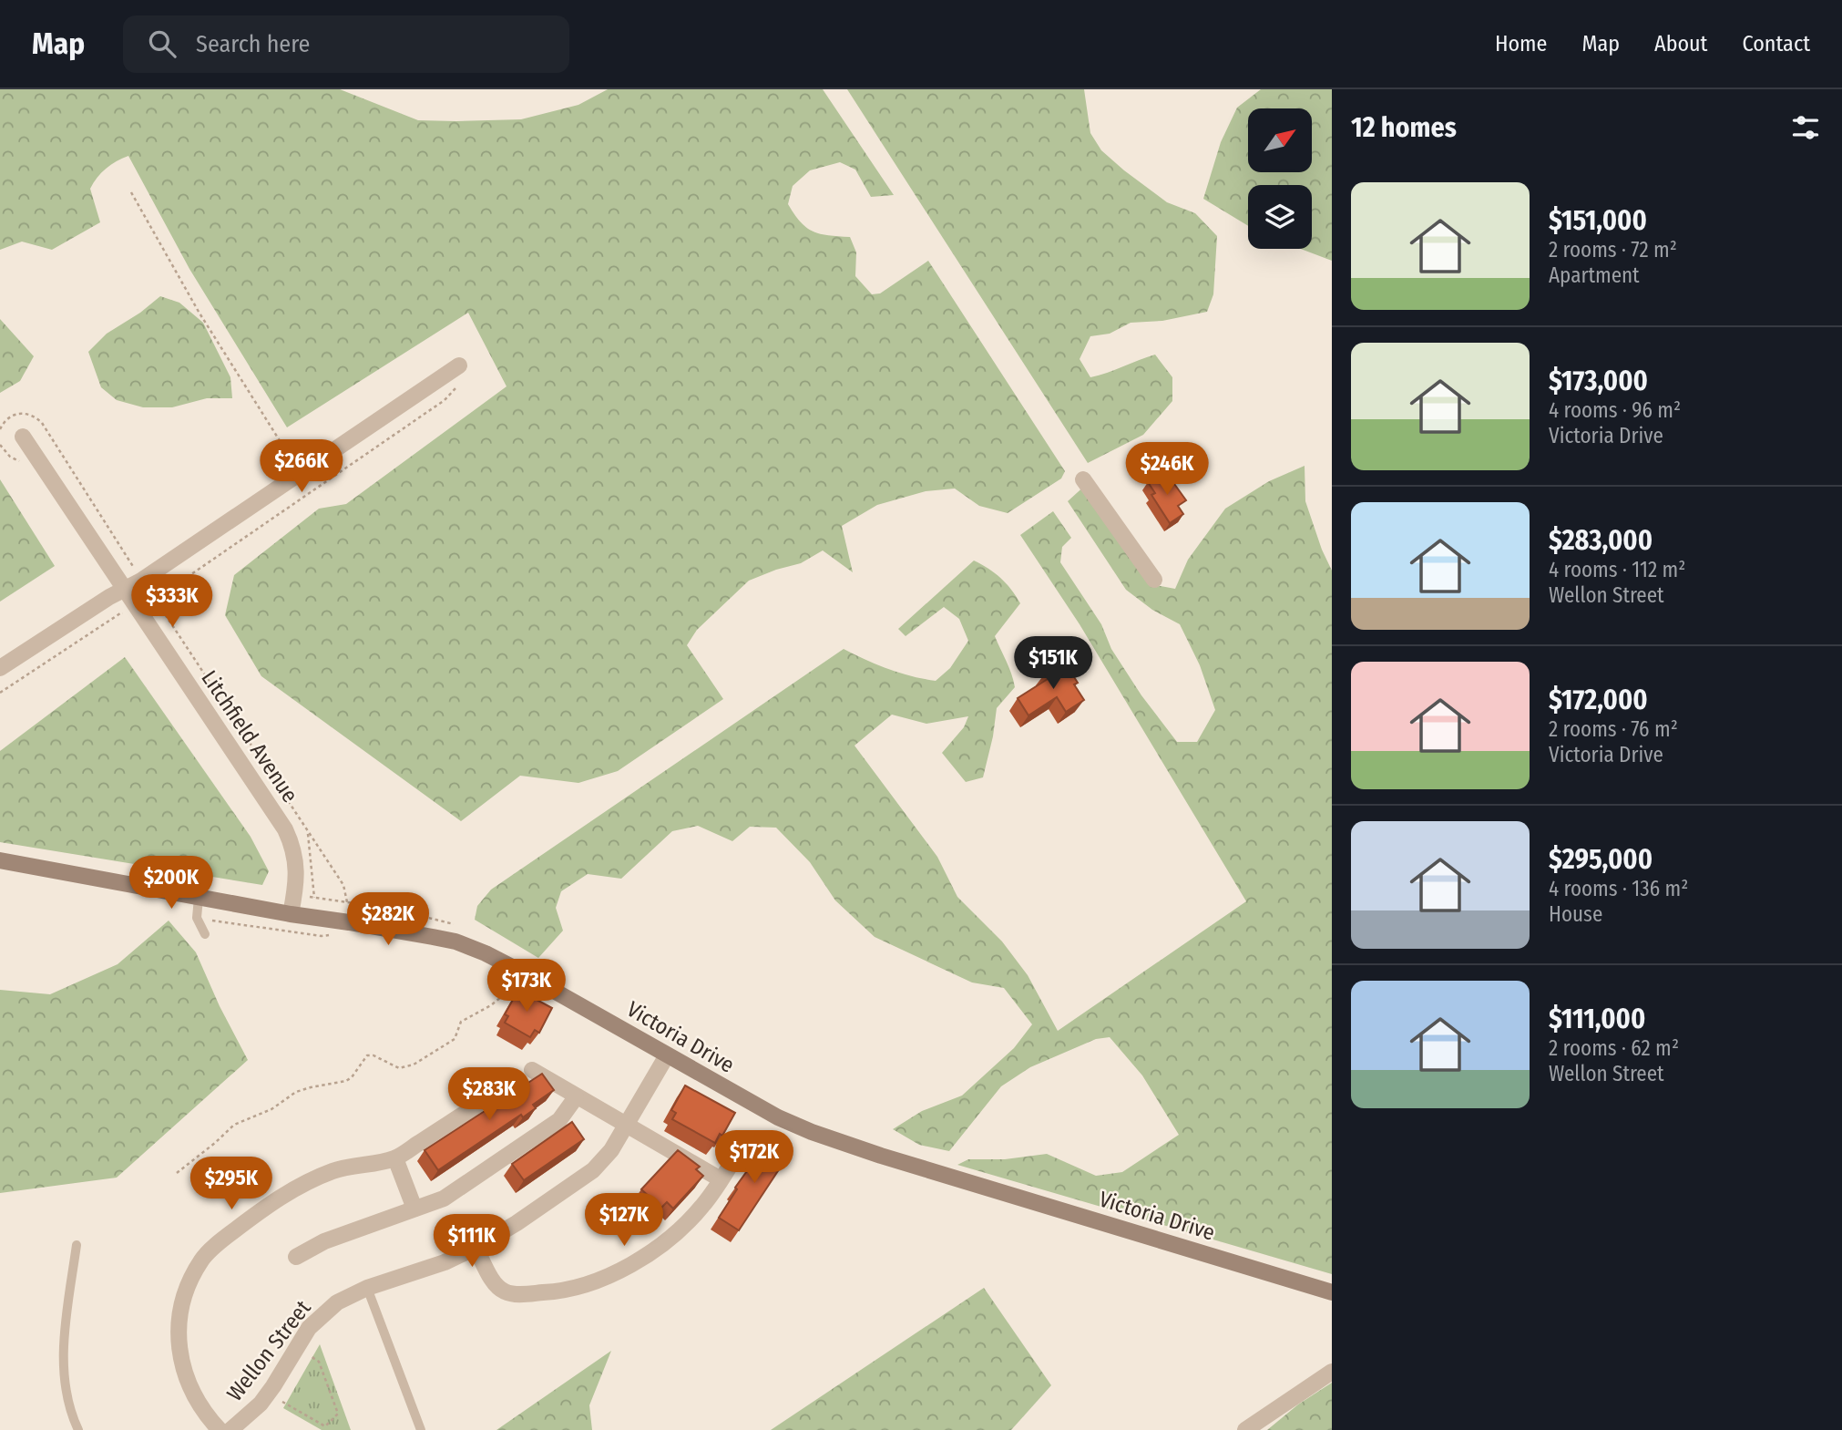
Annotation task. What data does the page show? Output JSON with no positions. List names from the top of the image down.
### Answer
{
  "streets": {
    "street": ["Litchfield Avenue", "Victoria Drive", "Wellon Street"]
  },
  "crossings": [
    ["Litchfield Avenue", "Victoria Drive"],
    ["Victoria Drive", "Wellon Street"]
  ],
  "north": "top right",
  "page": {
    "header": "Map",
    "search": "Search here",
    "nav": [
      "Home",
      "Map",
      "About",
      "Contact"
    ],
    "heading": "12 homes",
    "list": [
      {
        "name": "$151,000",
        "note": "2 rooms · 72 m² · Apartment"
      },
      {
        "name": "$173,000",
        "note": "4 rooms · 96 m² · Victoria Drive"
      },
      {
        "name": "$283,000",
        "note": "4 rooms · 112 m² · Wellon Street"
      },
      {
        "name": "$172,000",
        "note": "2 rooms · 76 m² · Victoria Drive"
      },
      {
        "name": "$295,000",
        "note": "4 rooms · 136 m² · House"
      },
      {
        "name": "$111,000",
        "note": "2 rooms · 62 m² · Wellon Street"
      }
    ],
    "price": [
      "$266K",
      "$246K",
      "$333K",
      "$151K",
      "$200K",
      "$282K",
      "$173K",
      "$283K",
      "$172K",
      "$295K",
      "$127K",
      "$111K"
    ]
  }
}
